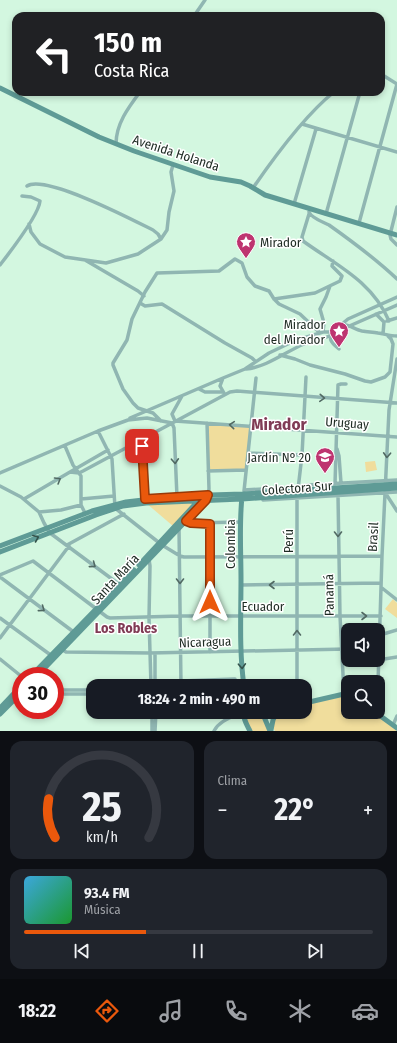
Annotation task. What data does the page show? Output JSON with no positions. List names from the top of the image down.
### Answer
{
  "streets": {
    "street": [
      "Avenida Holanda",
      "Uruguay",
      "Colectora Sur",
      "Brasil",
      "Perú",
      "Colombia",
      "Santa María",
      "Panamá",
      "Ecuador",
      "Nicaragua"
    ]
  },
  "crossings": [
    ["Uruguay", "Brasil"],
    ["Uruguay", "Perú"],
    ["Uruguay", "Colombia"],
    ["Colectora Sur", "Brasil"],
    ["Colectora Sur", "Perú"],
    ["Colectora Sur", "Panamá"],
    ["Brasil", "Ecuador"],
    ["Perú", "Ecuador"],
    ["Perú", "Nicaragua"],
    ["Colombia", "Ecuador"],
    ["Colombia", "Nicaragua"],
    ["Santa María", "Ecuador"],
    ["Santa María", "Nicaragua"],
    ["Panamá", "Ecuador"]
  ],
  "one_way": ["Panamá"],
  "districts": ["Mirador", "Los Robles"],
  "places": {
    "place": ["Mirador", "Mirador del Mirador"],
    "school or university": ["Jardín Nº 20"]
  },
  "page": {
    "turn": ["150 m", "Costa Rica"],
    "limit": "30",
    "trip": "18:24 · 2 min · 490 m",
    "tile": "Clima",
    "heat": ["−", "22°", "+"],
    "song": ["93.4 FM", "Música"],
    "tabs": "18:22",
    "gauge": ["25", "km/h"]
  }
}
